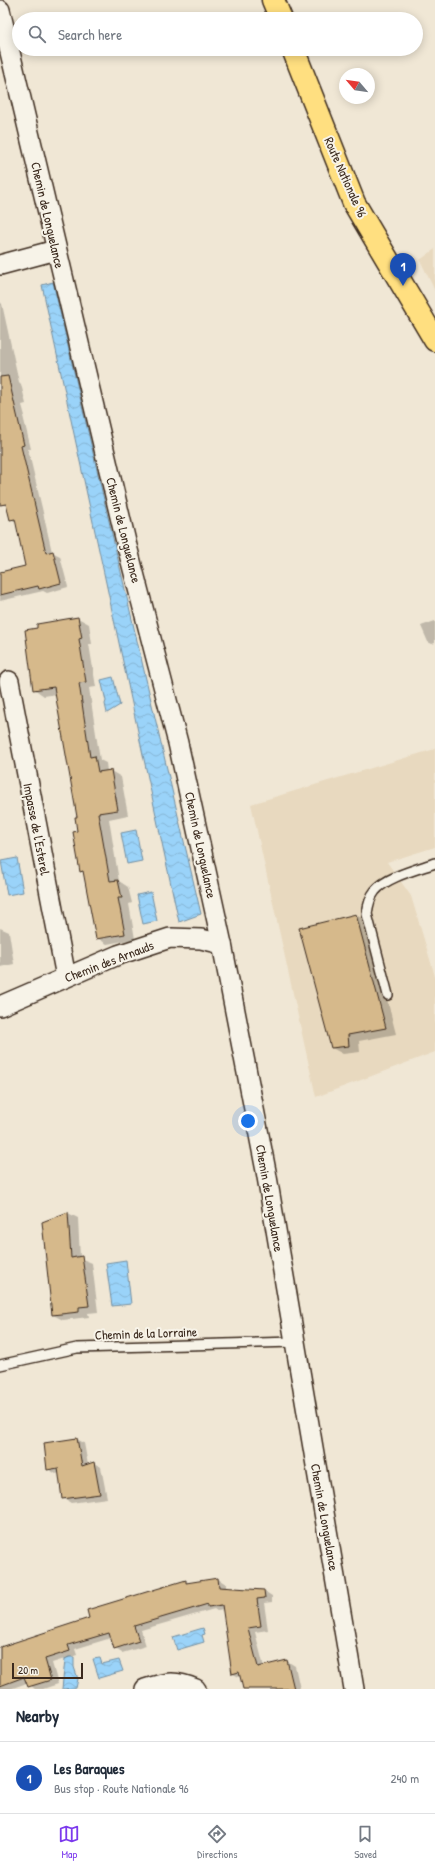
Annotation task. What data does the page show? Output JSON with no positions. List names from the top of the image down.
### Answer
{
  "streets": {
    "main road": ["Route Nationale 96"],
    "street": ["Chemin de Longuelance", "Impasse de l'Esterel", "Chemin des Arnauds"],
    "lane": ["Chemin de la Lorraine"]
  },
  "crossings": [
    ["Chemin de Longuelance", "Chemin des Arnauds"],
    ["Chemin de Longuelance", "Chemin de la Lorraine"],
    ["Impasse de l'Esterel", "Chemin des Arnauds"]
  ],
  "scale_bar": "20 m",
  "north": "top left",
  "page": {
    "search": "Search here",
    "pins": "1",
    "scale": "20 m",
    "heading": "Nearby",
    "list": [
      {
        "mark": "1",
        "name": "Les Baraques",
        "note": "Bus stop · Route Nationale 96",
        "value": "240 m"
      }
    ],
    "nav": ["Map", "Directions", "Saved"]
  }
}
